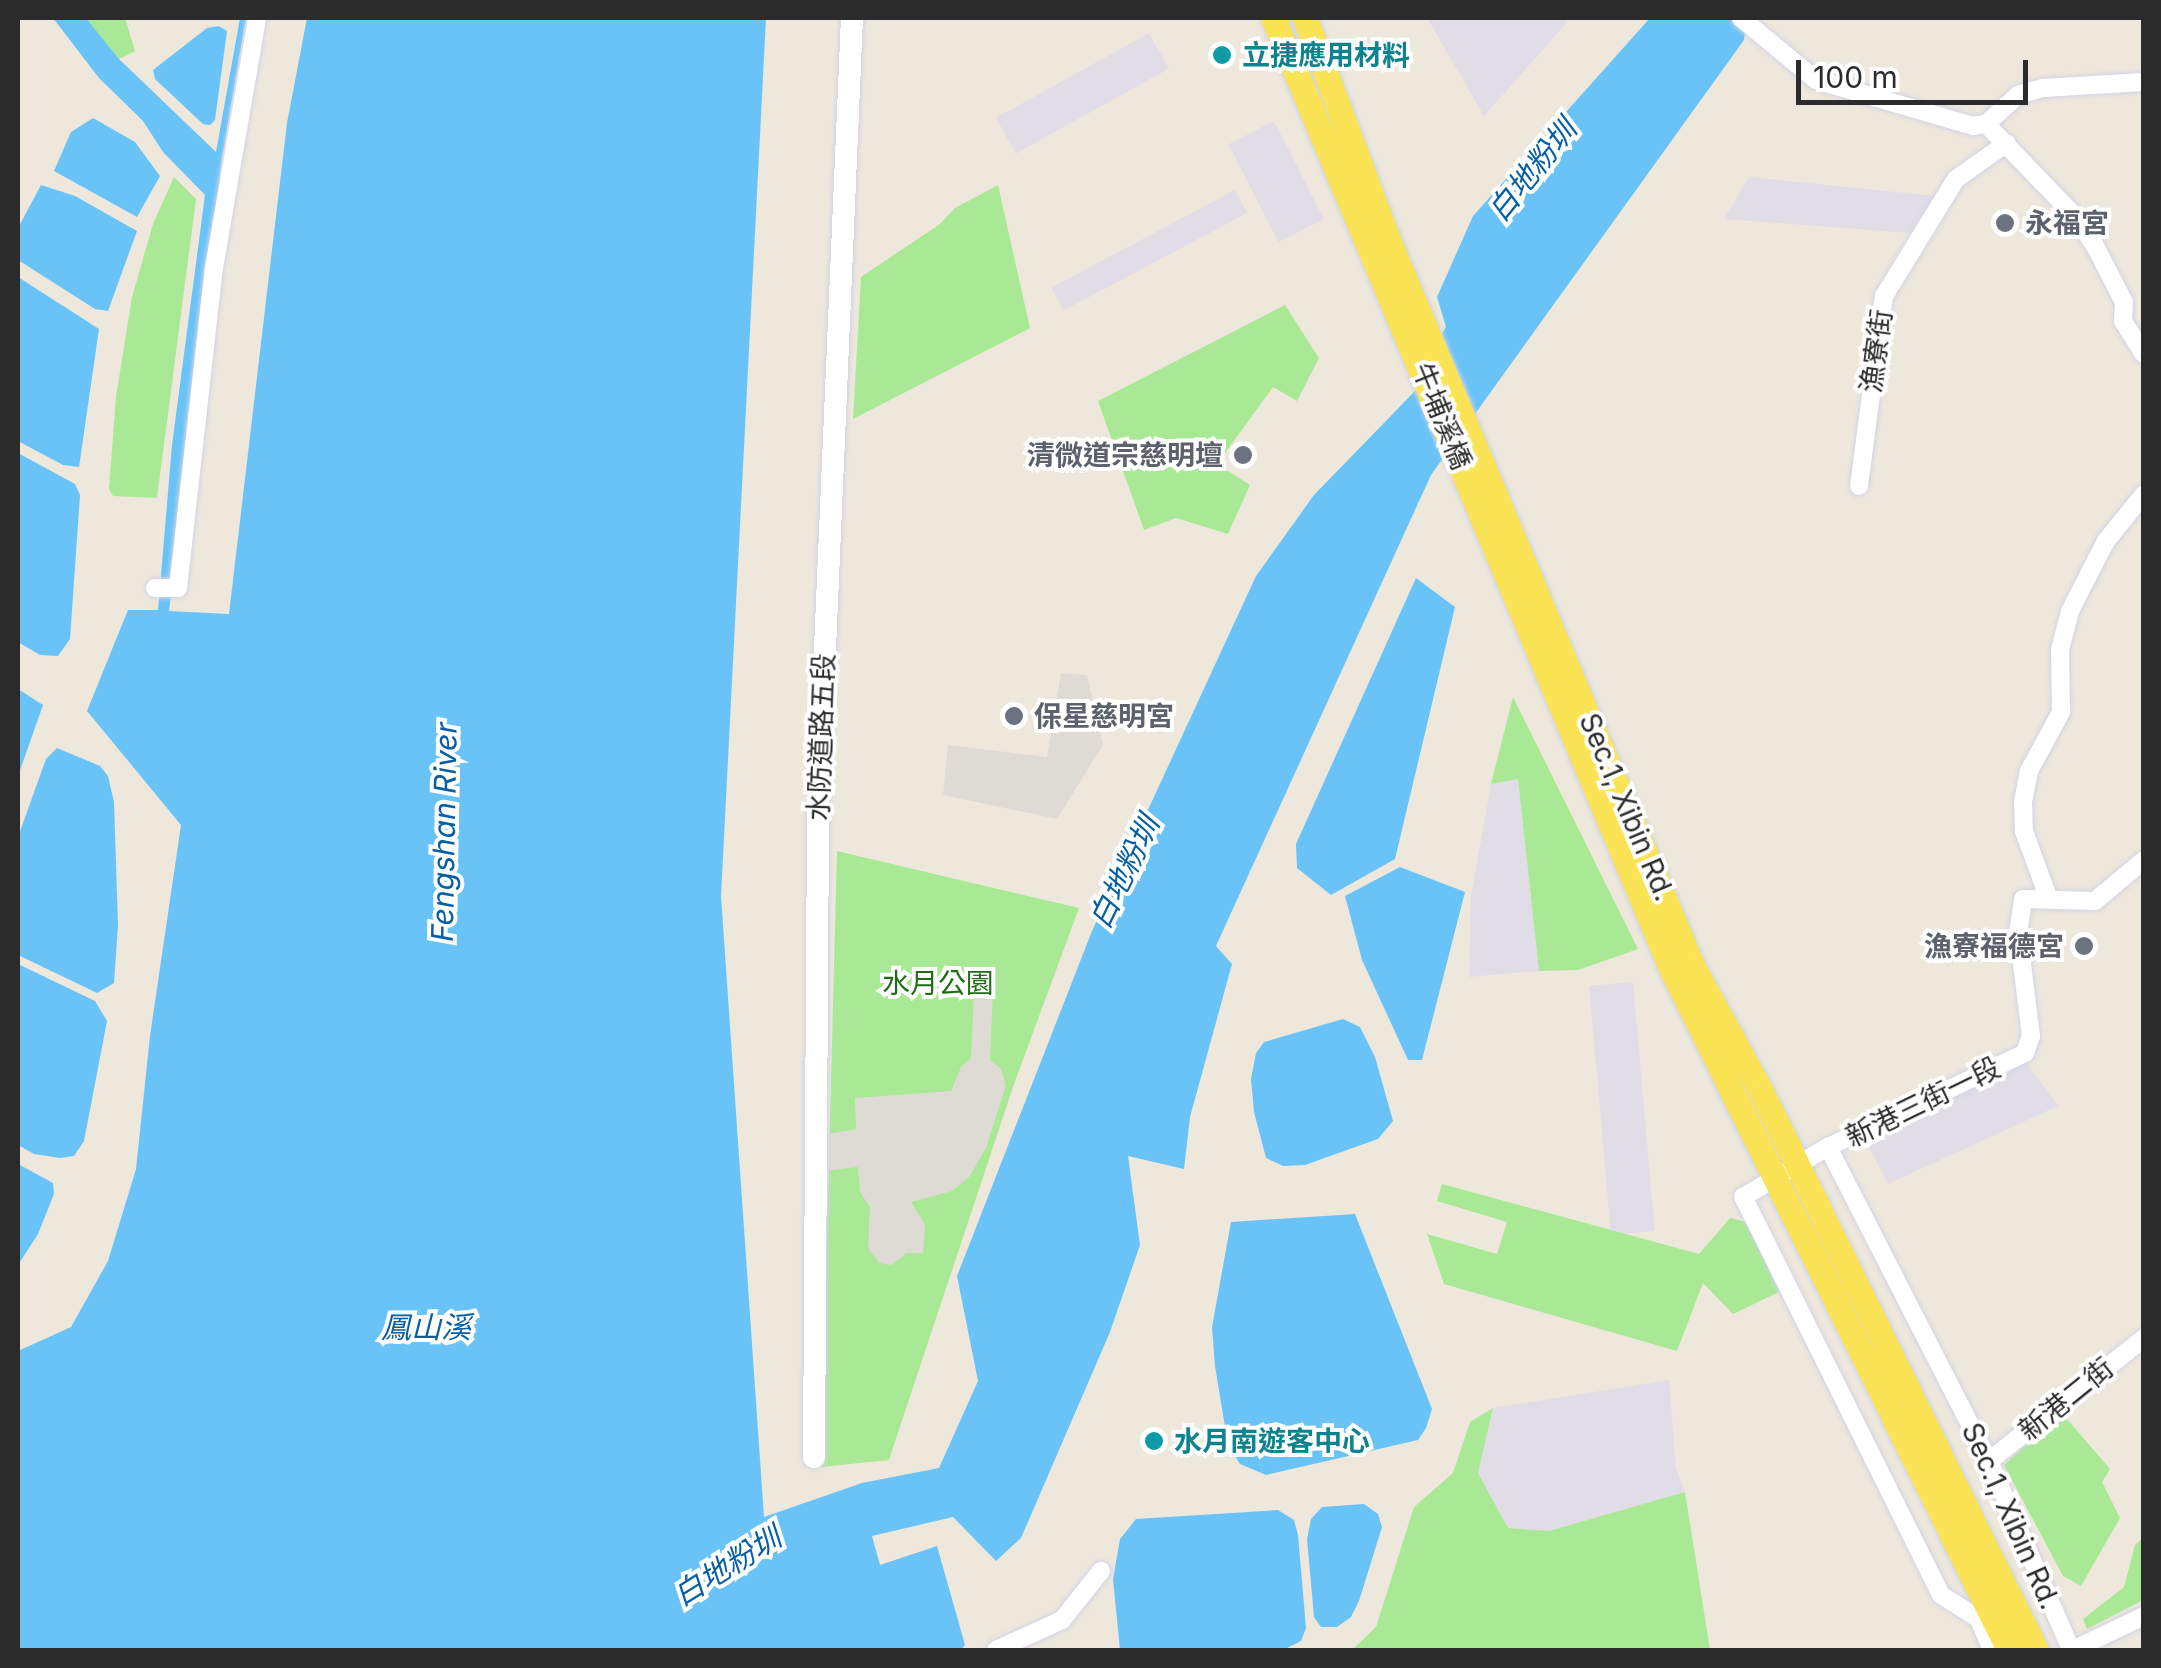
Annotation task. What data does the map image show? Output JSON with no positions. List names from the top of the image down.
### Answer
{
  "streets": {
    "main road": ["牛埔溪橋", "Sec.1, Xibin Rd."],
    "street": [
      "漁寮街",
      "水防道路五段",
      "新港三街一段",
      "新港二街"
    ]
  },
  "crossings": [
    ["牛埔溪橋", "Sec.1, Xibin Rd."],
    ["Sec.1, Xibin Rd.", "新港三街一段"],
    ["Sec.1, Xibin Rd.", "新港二街"]
  ],
  "water": ["白地粉圳", "Fengshan River", "鳳山溪"],
  "parks": ["水月公園"],
  "places": [
    "立捷應用材料",
    "永福宮",
    "清微道宗慈明壇",
    "保星慈明宮",
    "漁寮福德宮",
    "水月南遊客中心"
  ],
  "scale_bar": "100 m"
}
